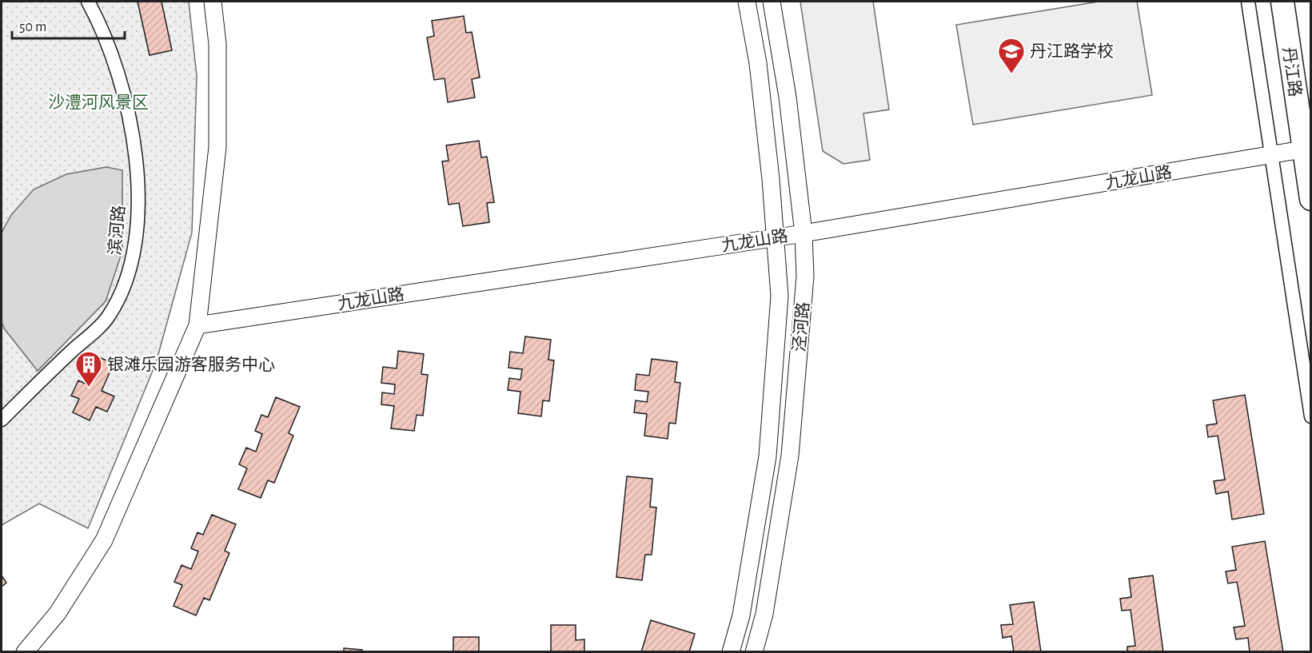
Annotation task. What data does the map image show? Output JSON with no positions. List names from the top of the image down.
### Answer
{
  "streets": {
    "highway": ["丹江路"],
    "street": ["九龙山路", "滨河路", "泾河路"]
  },
  "crossings": [
    ["丹江路", "九龙山路"],
    ["九龙山路", "泾河路"]
  ],
  "parks": ["沙澧河风景区"],
  "places": {
    "school or university": ["丹江路学校"],
    "building": ["银滩乐园游客服务中心"]
  },
  "scale_bar": "50 m"
}
